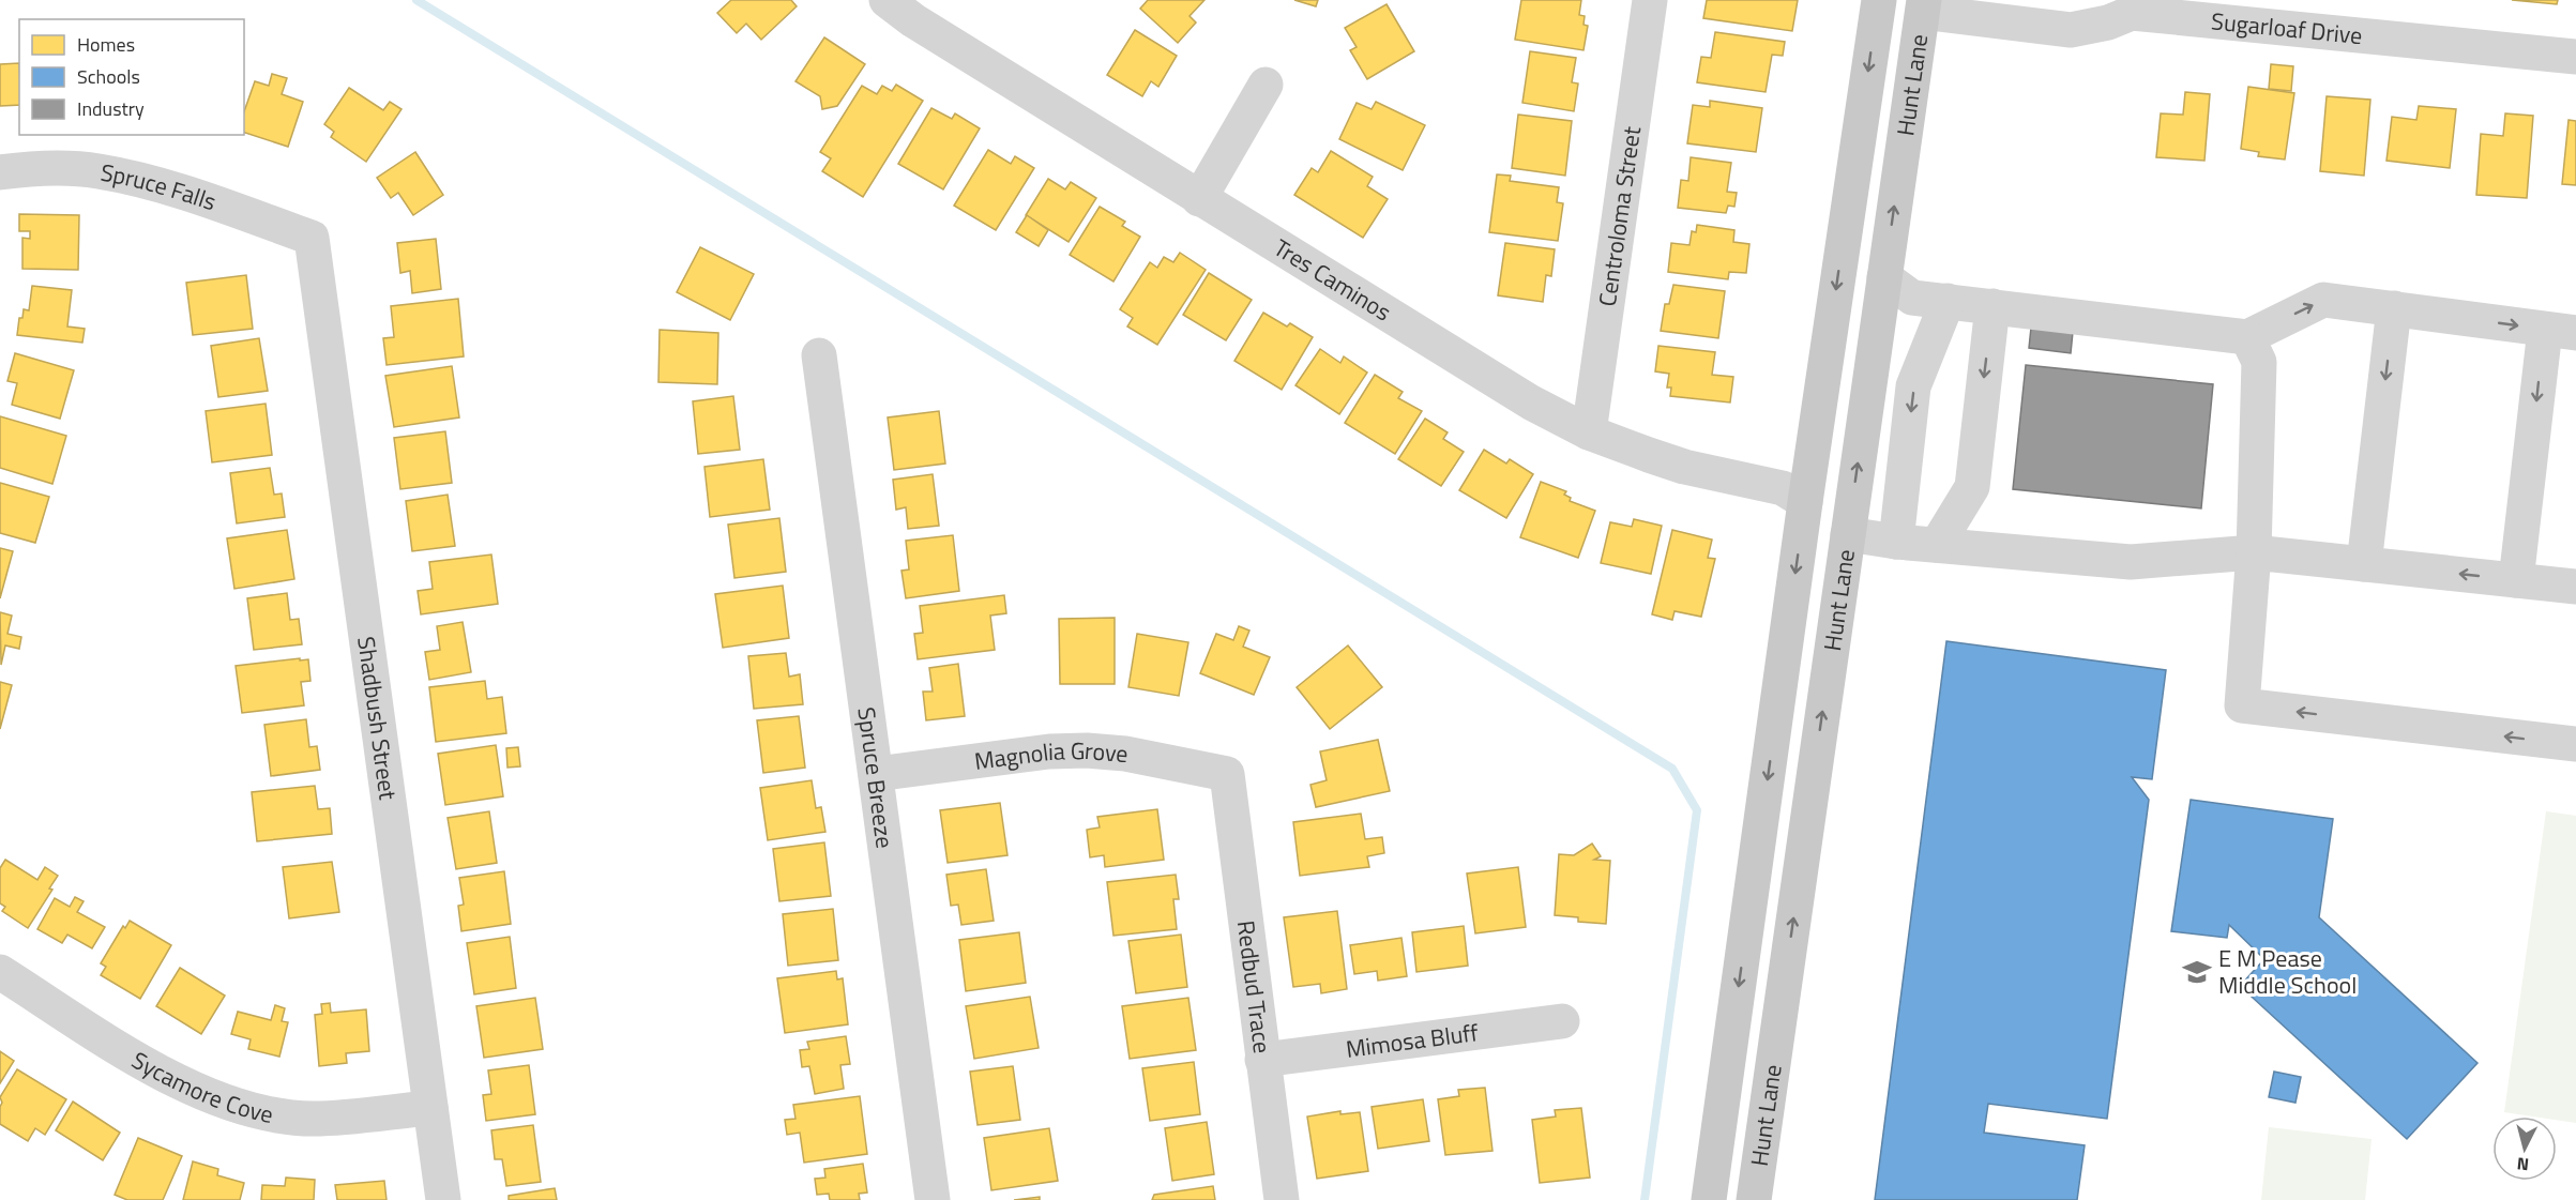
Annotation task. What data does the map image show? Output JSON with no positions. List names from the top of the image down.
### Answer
{
  "streets": {
    "main road": ["Hunt Lane"],
    "street": [
      "Sugarloaf Drive",
      "Spruce Falls",
      "Centroloma Street",
      "Tres Caminos",
      "Shadbush Street",
      "Magnolia Grove",
      "Spruce Breeze",
      "Redbud Trace",
      "Mimosa Bluff",
      "Sycamore Cove"
    ]
  },
  "crossings": [
    ["Sugarloaf Drive", "Hunt Lane"],
    ["Hunt Lane", "Tres Caminos"],
    ["Spruce Falls", "Shadbush Street"],
    ["Centroloma Street", "Tres Caminos"],
    ["Shadbush Street", "Sycamore Cove"],
    ["Magnolia Grove", "Spruce Breeze"],
    ["Magnolia Grove", "Redbud Trace"],
    ["Redbud Trace", "Mimosa Bluff"]
  ],
  "places": {
    "school or university": ["E M Pease Middle School"]
  },
  "legend": ["Homes", "Schools", "Industry"],
  "north": "bottom"
}
